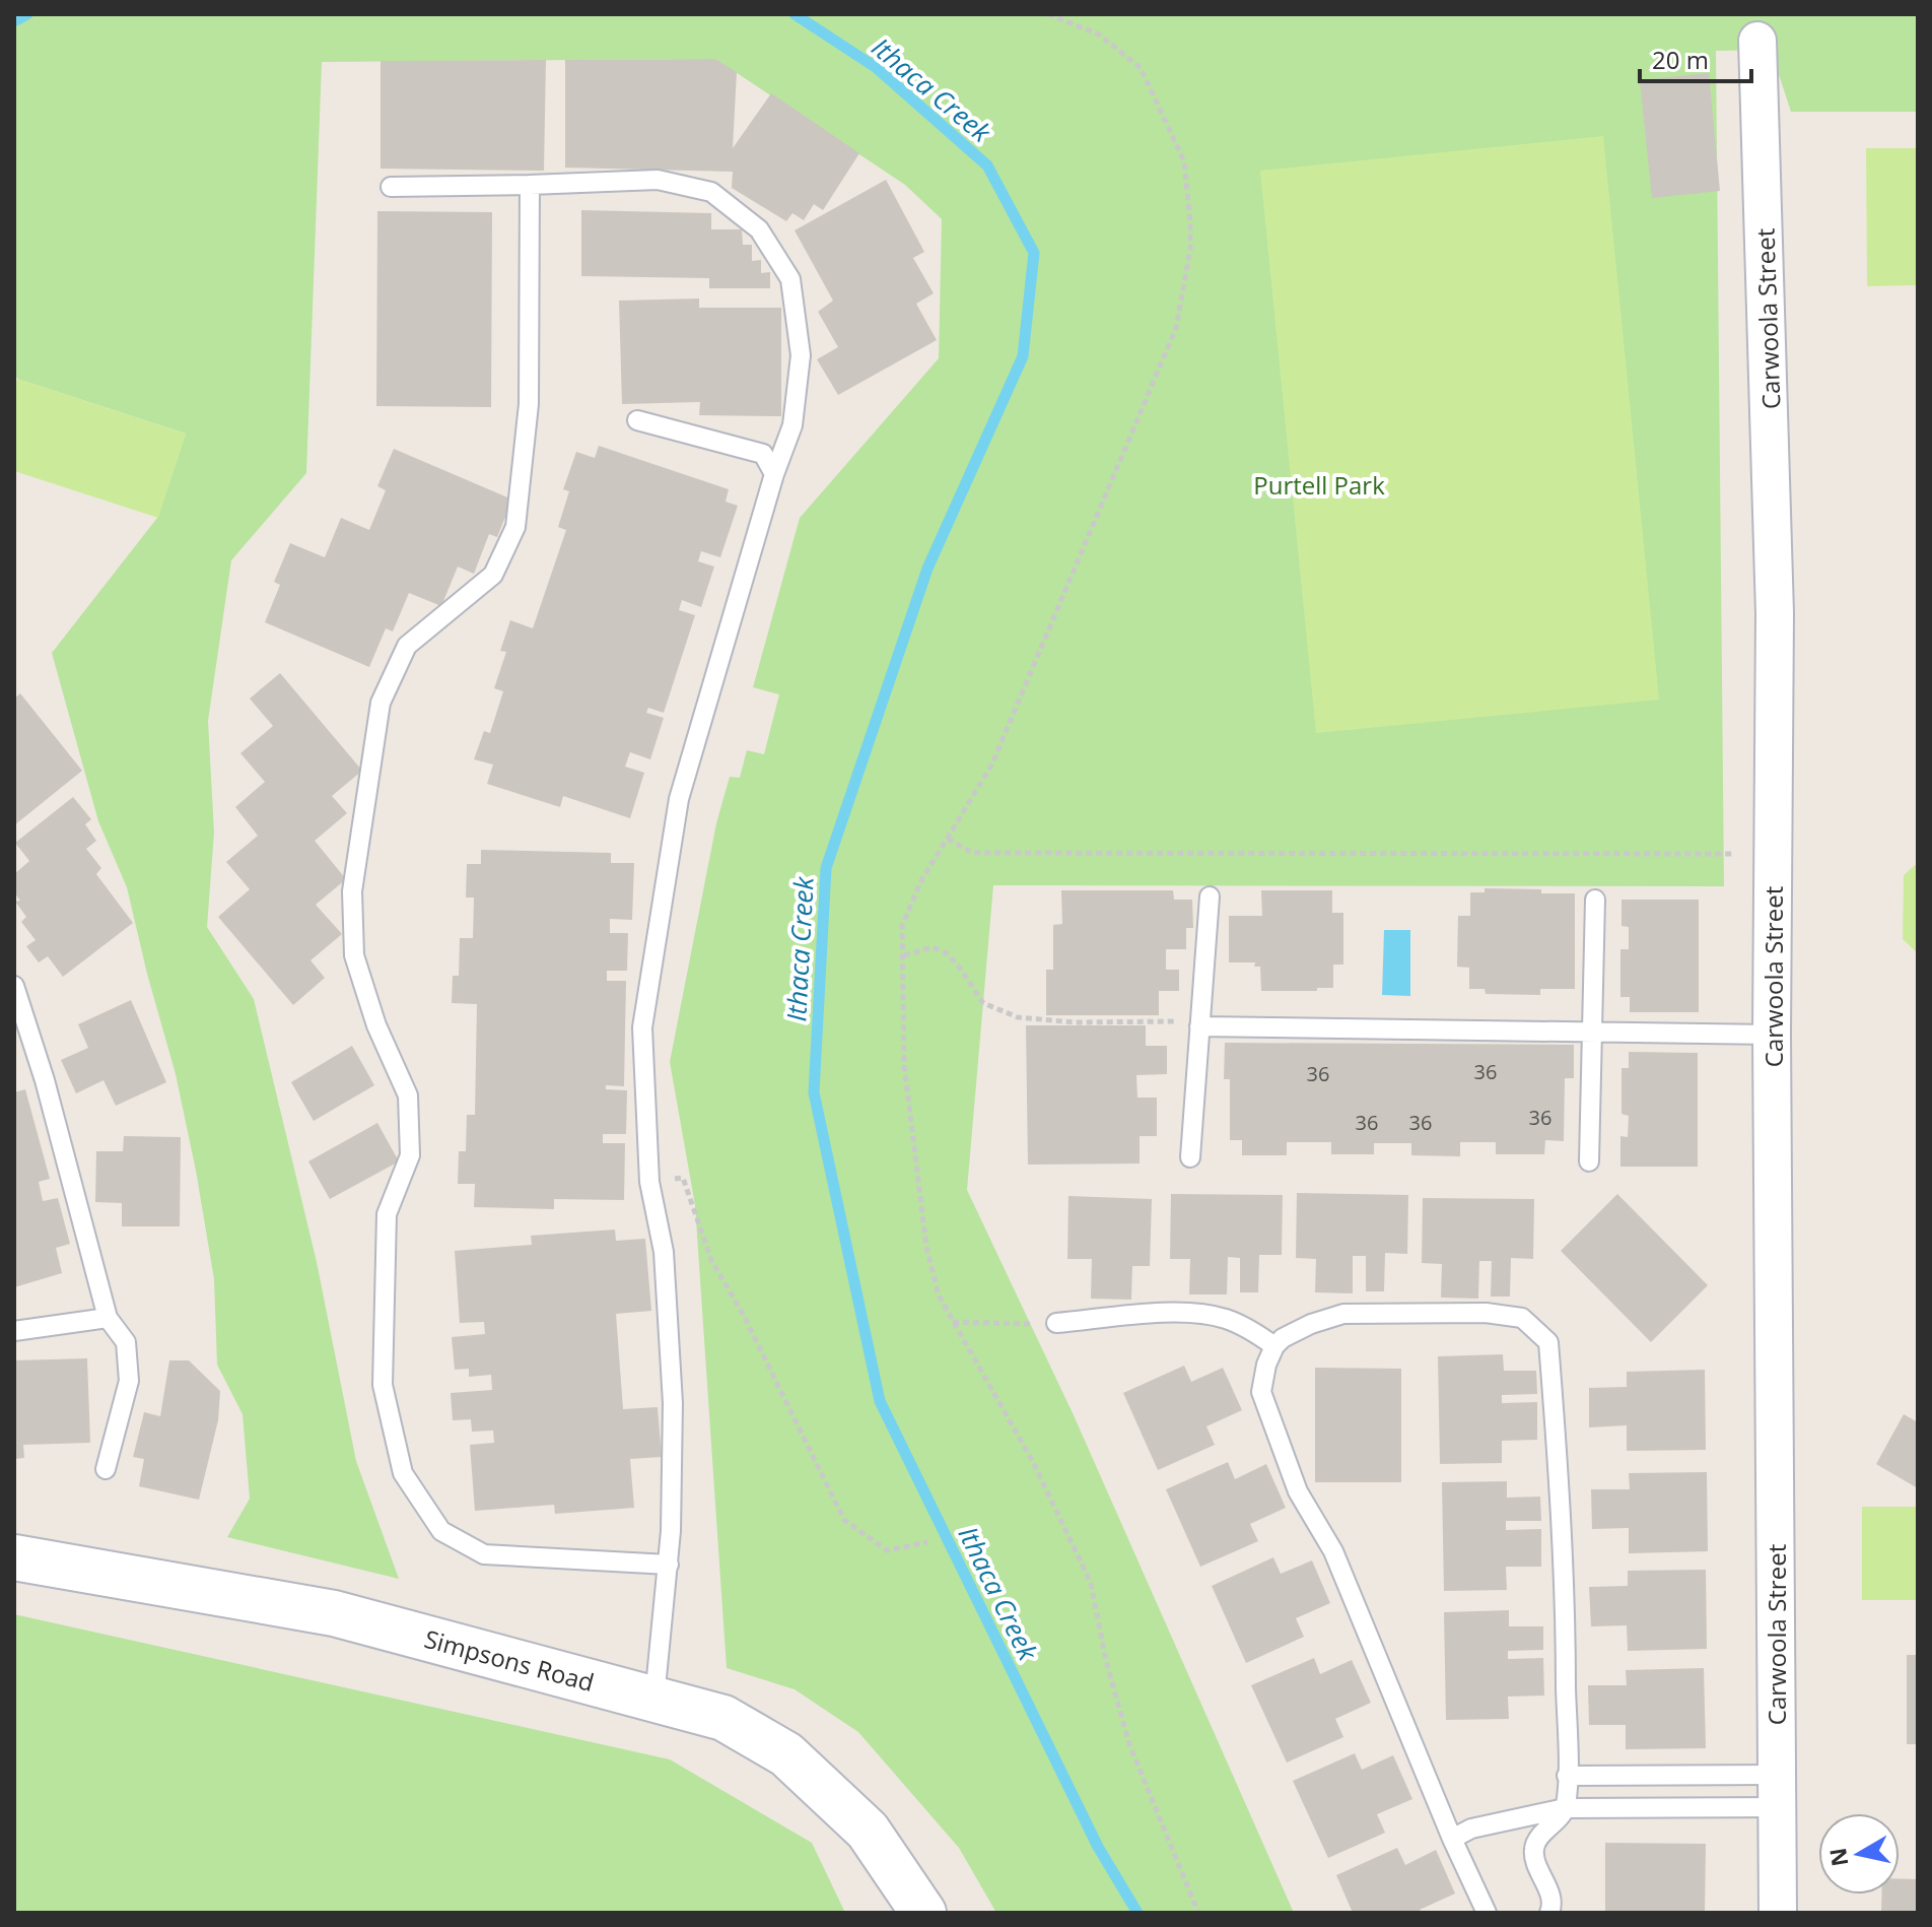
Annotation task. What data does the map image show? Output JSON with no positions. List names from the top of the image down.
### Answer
{
  "streets": {
    "main road": ["Simpsons Road"],
    "street": ["Carwoola Street"]
  },
  "water": ["Ithaca Creek"],
  "parks": ["Purtell Park"],
  "house_numbers": [
    "36",
    "36",
    "36",
    "36",
    "36"
  ],
  "scale_bar": "20 m",
  "north": "left"
}
